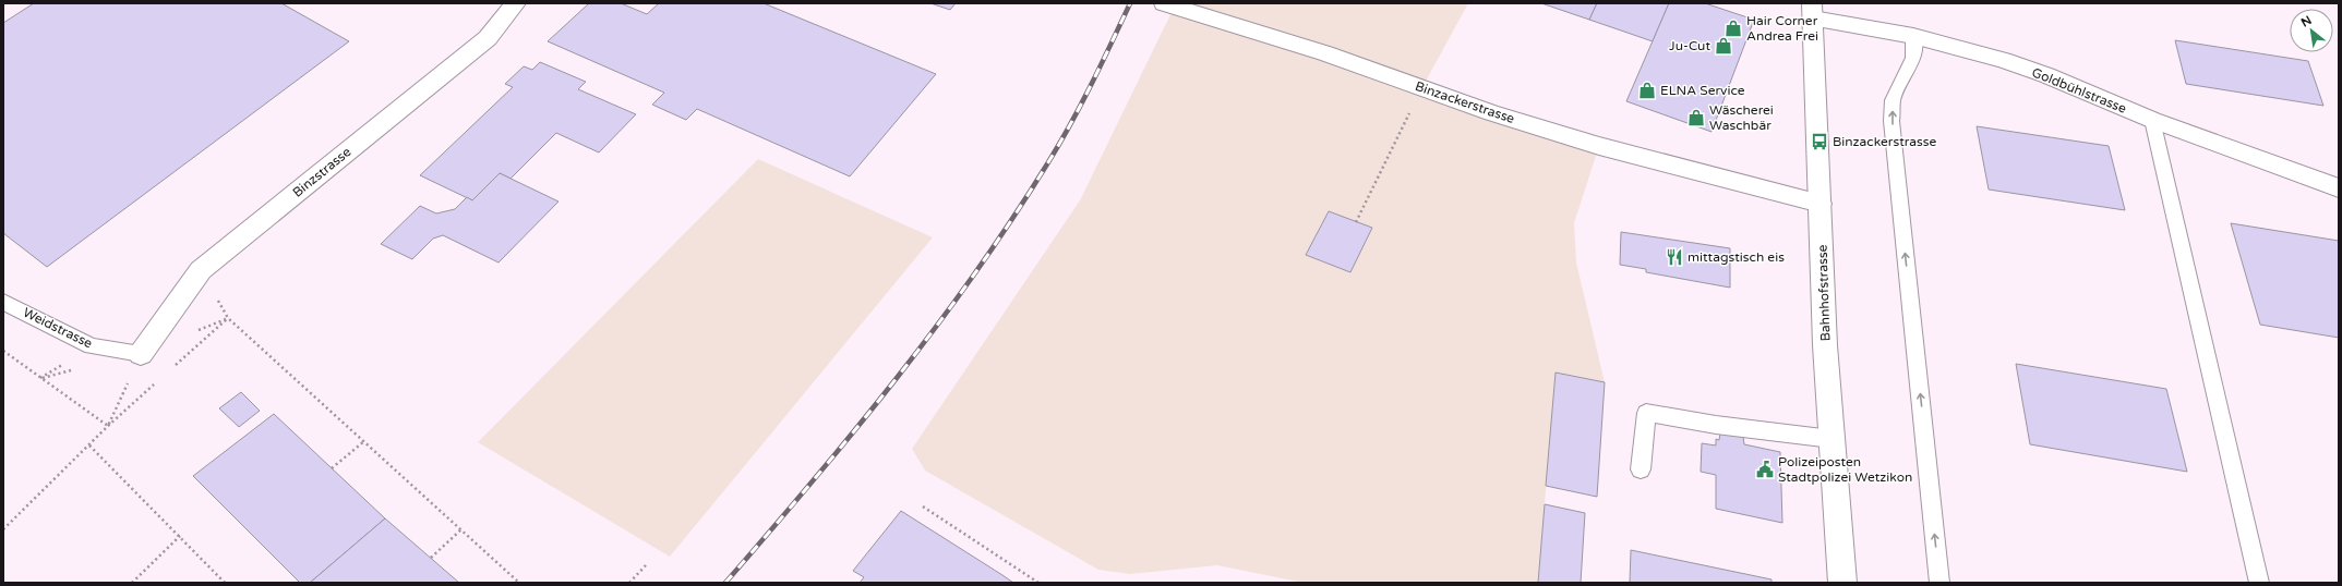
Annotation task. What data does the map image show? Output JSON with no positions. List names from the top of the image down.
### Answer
{
  "streets": {
    "street": [
      "Goldbühlstrasse",
      "Binzackerstrasse",
      "Binzstrasse",
      "Bahnhofstrasse"
    ],
    "lane": ["Weidstrasse"]
  },
  "crossings": [
    ["Goldbühlstrasse", "Bahnhofstrasse"],
    ["Binzackerstrasse", "Bahnhofstrasse"],
    ["Binzstrasse", "Weidstrasse"]
  ],
  "places": {
    "shop": [
      "Hair Corner Andrea Frei",
      "Ju-Cut",
      "ELNA Service",
      "Wäscherei Waschbär"
    ],
    "bus stop": ["Binzackerstrasse"],
    "restaurant": ["mittagstisch eis"],
    "public building": ["Polizeiposten Stadtpolizei Wetzikon"]
  },
  "north": "top left"
}
